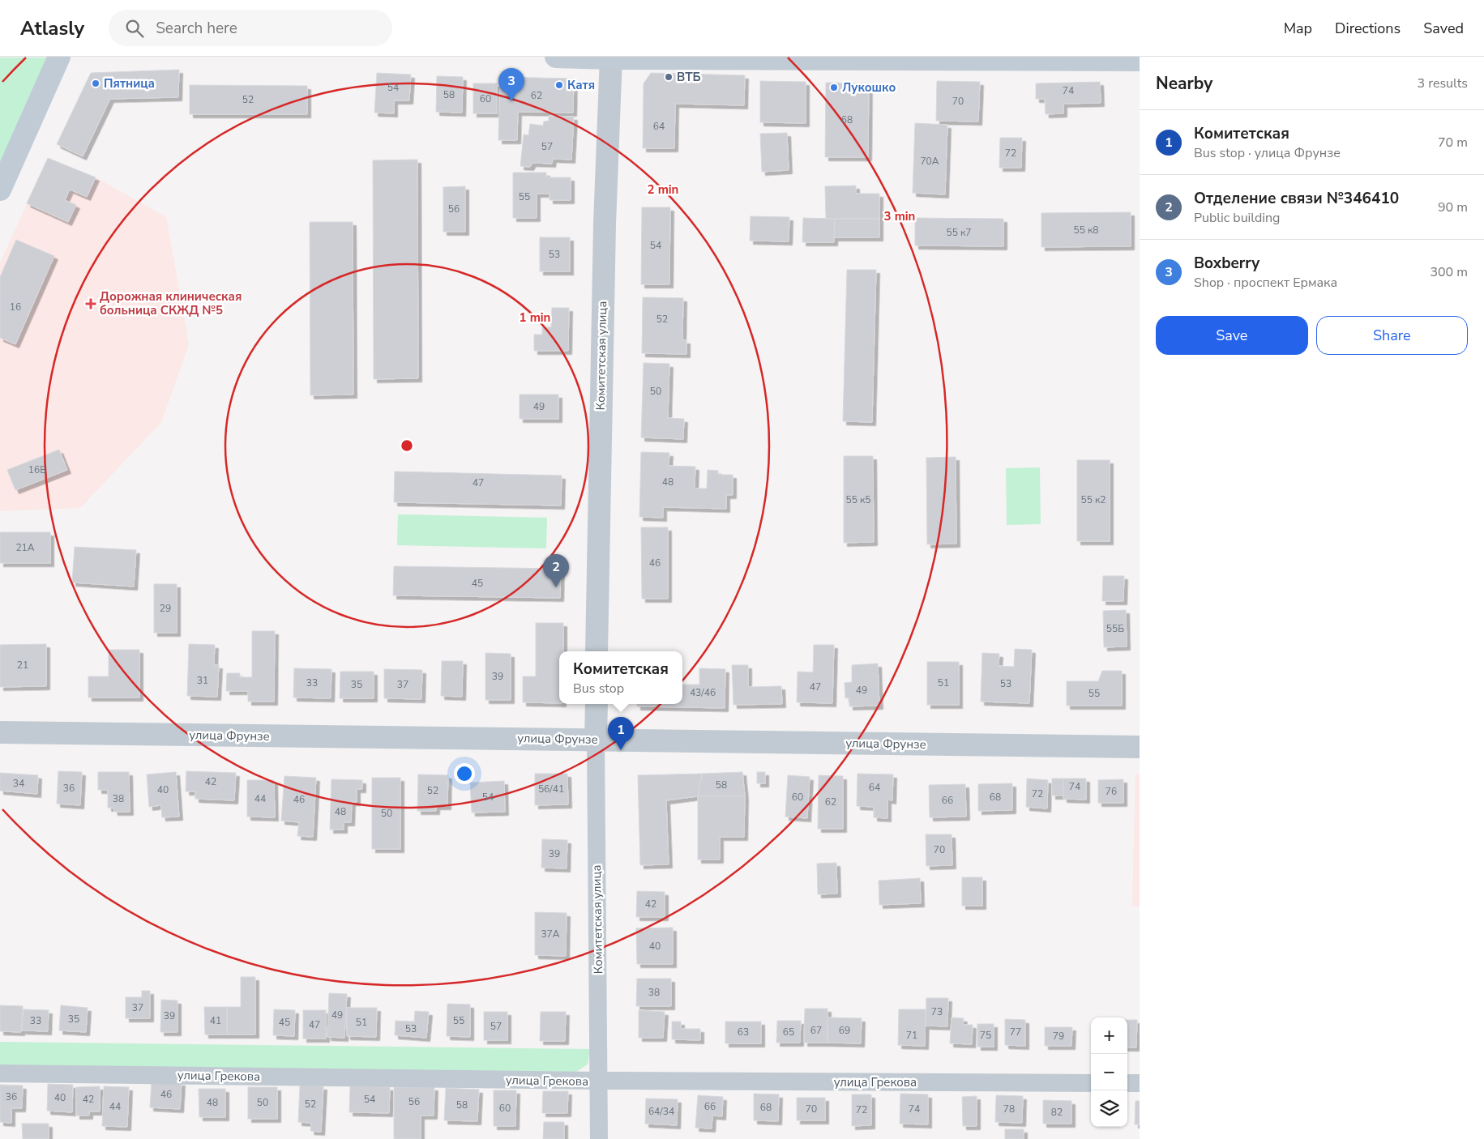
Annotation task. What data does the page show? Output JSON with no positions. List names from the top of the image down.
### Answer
{
  "streets": {
    "street": ["Комитетская улица", "улица Фрунзе", "улица Грекова"]
  },
  "crossings": [
    ["Комитетская улица", "улица Фрунзе"],
    ["Комитетская улица", "улица Грекова"]
  ],
  "places": {
    "other": [
      "ВТБ",
      "Пятница",
      "Катя",
      "Лукошко"
    ],
    "health": ["Дорожная клиническая больница СКЖД №5"]
  },
  "house_numbers": [
    "54",
    "74",
    "58",
    "62",
    "60",
    "52",
    "70",
    "68",
    "64",
    "57",
    "72",
    "70А",
    "55",
    "56",
    "55 к8",
    "55 к7",
    "54",
    "53",
    "16",
    "52",
    "50",
    "49",
    "16Б",
    "48",
    "47",
    "55 к5",
    "55 к2",
    "21А",
    "46",
    "45",
    "29",
    "55Б",
    "21",
    "39",
    "31",
    "33",
    "51",
    "53",
    "35",
    "37",
    "47",
    "49",
    "43/46",
    "55",
    "42",
    "34",
    "58",
    "74",
    "64",
    "36",
    "56/41",
    "40",
    "52",
    "76",
    "72",
    "54",
    "60",
    "68",
    "38",
    "44",
    "46",
    "66",
    "62",
    "48",
    "50",
    "70",
    "39",
    "42",
    "37А",
    "40",
    "38",
    "37",
    "73",
    "49",
    "39",
    "35",
    "33",
    "41",
    "55",
    "45",
    "51",
    "47",
    "57",
    "53",
    "67",
    "69",
    "63",
    "65",
    "77",
    "71",
    "75",
    "79",
    "46",
    "36",
    "40",
    "42",
    "54",
    "56",
    "48",
    "50",
    "52",
    "58",
    "44",
    "66",
    "68",
    "60",
    "70",
    "74",
    "78",
    "72",
    "64/34",
    "82"
  ],
  "page": {
    "header": "Atlasly",
    "search": "Search here",
    "nav": ["Map", "Directions", "Saved"],
    "heading": ["Nearby", "3 results"],
    "pins": ["3", "2", "1"],
    "list": [
      {
        "mark": "1",
        "name": "Комитетская",
        "note": "Bus stop · улица Фрунзе",
        "value": "70 m"
      },
      {
        "mark": "2",
        "name": "Отделение связи №346410",
        "note": "Public building",
        "value": "90 m"
      },
      {
        "mark": "3",
        "name": "Boxberry",
        "note": "Shop · проспект Ермака",
        "value": "300 m"
      }
    ],
    "buttons": ["Save", "Share"],
    "popup": ["Комитетская", "Bus stop"],
    "map_buttons": ["+", "−"]
  },
  "rings": ["2 min", "3 min", "1 min"]
}
